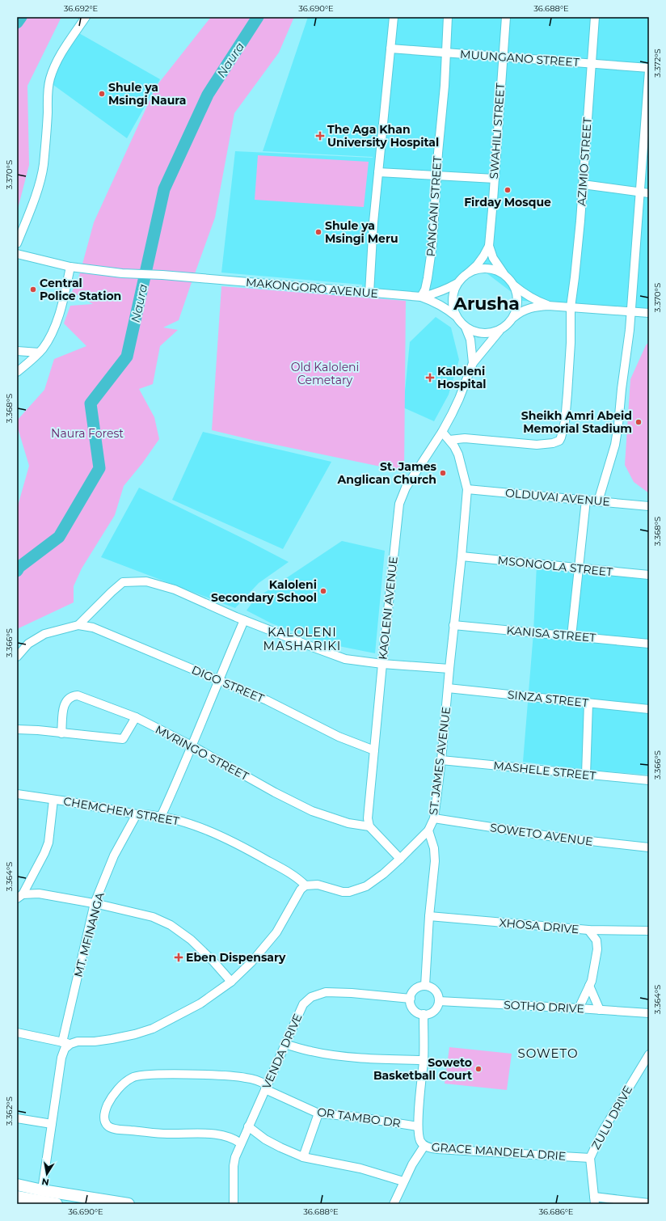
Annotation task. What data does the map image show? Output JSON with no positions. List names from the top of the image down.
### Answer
{
  "streets": {
    "street": [
      "MUUNGANO STREET",
      "SWAHILI STREET",
      "AZIMIO STREET",
      "PANGANI STREET",
      "MAKONGORO AVENUE",
      "OLDUVAI AVENUE",
      "MSONGOLA STREET",
      "KAOLENI AVENUE",
      "KANISA STREET",
      "DIGO STREET",
      "SINZA STREET",
      "MVRINGO STREET",
      "ST. JAMES AVENUE",
      "MASHELE STREET",
      "CHEMCHEM STREET",
      "SOWETO AVENUE",
      "XHOSA DRIVE",
      "MT. MFINANGA",
      "SOTHO DRIVE",
      "VENDA DRIVE",
      "OR TAMBO DR",
      "ZULU DRIVE",
      "GRACE MANDELA DRIE"
    ]
  },
  "crossings": [
    ["MUUNGANO STREET", "SWAHILI STREET"],
    ["MUUNGANO STREET", "AZIMIO STREET"],
    ["MUUNGANO STREET", "PANGANI STREET"],
    ["SWAHILI STREET", "MAKONGORO AVENUE"],
    ["SWAHILI STREET", "KAOLENI AVENUE"],
    ["AZIMIO STREET", "ST. JAMES AVENUE"],
    ["PANGANI STREET", "MAKONGORO AVENUE"],
    ["MAKONGORO AVENUE", "KAOLENI AVENUE"],
    ["OLDUVAI AVENUE", "ST. JAMES AVENUE"],
    ["MSONGOLA STREET", "ST. JAMES AVENUE"],
    ["KAOLENI AVENUE", "DIGO STREET"],
    ["KAOLENI AVENUE", "MVRINGO STREET"],
    ["KAOLENI AVENUE", "ST. JAMES AVENUE"],
    ["KANISA STREET", "ST. JAMES AVENUE"],
    ["SINZA STREET", "ST. JAMES AVENUE"],
    ["ST. JAMES AVENUE", "MASHELE STREET"],
    ["ST. JAMES AVENUE", "CHEMCHEM STREET"],
    ["ST. JAMES AVENUE", "SOWETO AVENUE"],
    ["CHEMCHEM STREET", "MT. MFINANGA"],
    ["SOTHO DRIVE", "VENDA DRIVE"],
    ["SOTHO DRIVE", "GRACE MANDELA DRIE"],
    ["VENDA DRIVE", "OR TAMBO DR"],
    ["VENDA DRIVE", "GRACE MANDELA DRIE"],
    ["OR TAMBO DR", "GRACE MANDELA DRIE"],
    ["ZULU DRIVE", "GRACE MANDELA DRIE"]
  ],
  "districts": ["Arusha", "KALOLENI MASHARIKI", "SOWETO"],
  "water": ["Naura"],
  "parks": ["Old Kaloleni Cemetary", "Naura Forest"],
  "places": {
    "other": [
      "Shule ya Msingi Naura",
      "Firday Mosque",
      "Shule ya Msingi Meru",
      "Central Police Station",
      "Sheikh Amri Abeid Memorial Stadium",
      "St. James Anglican Church",
      "Kaloleni Secondary School",
      "Soweto Basketball Court"
    ],
    "health": ["The Aga Khan University Hospital", "Kaloleni Hospital", "Eben Dispensary"]
  },
  "north": "bottom",
  "coordinates": [
    "36.692°E",
    "36.690°E",
    "36.688°E",
    "3.372°S",
    "3.370°S",
    "3.368°S",
    "3.366°S",
    "3.364°S",
    "3.362°S",
    "36.686°E"
  ]
}
